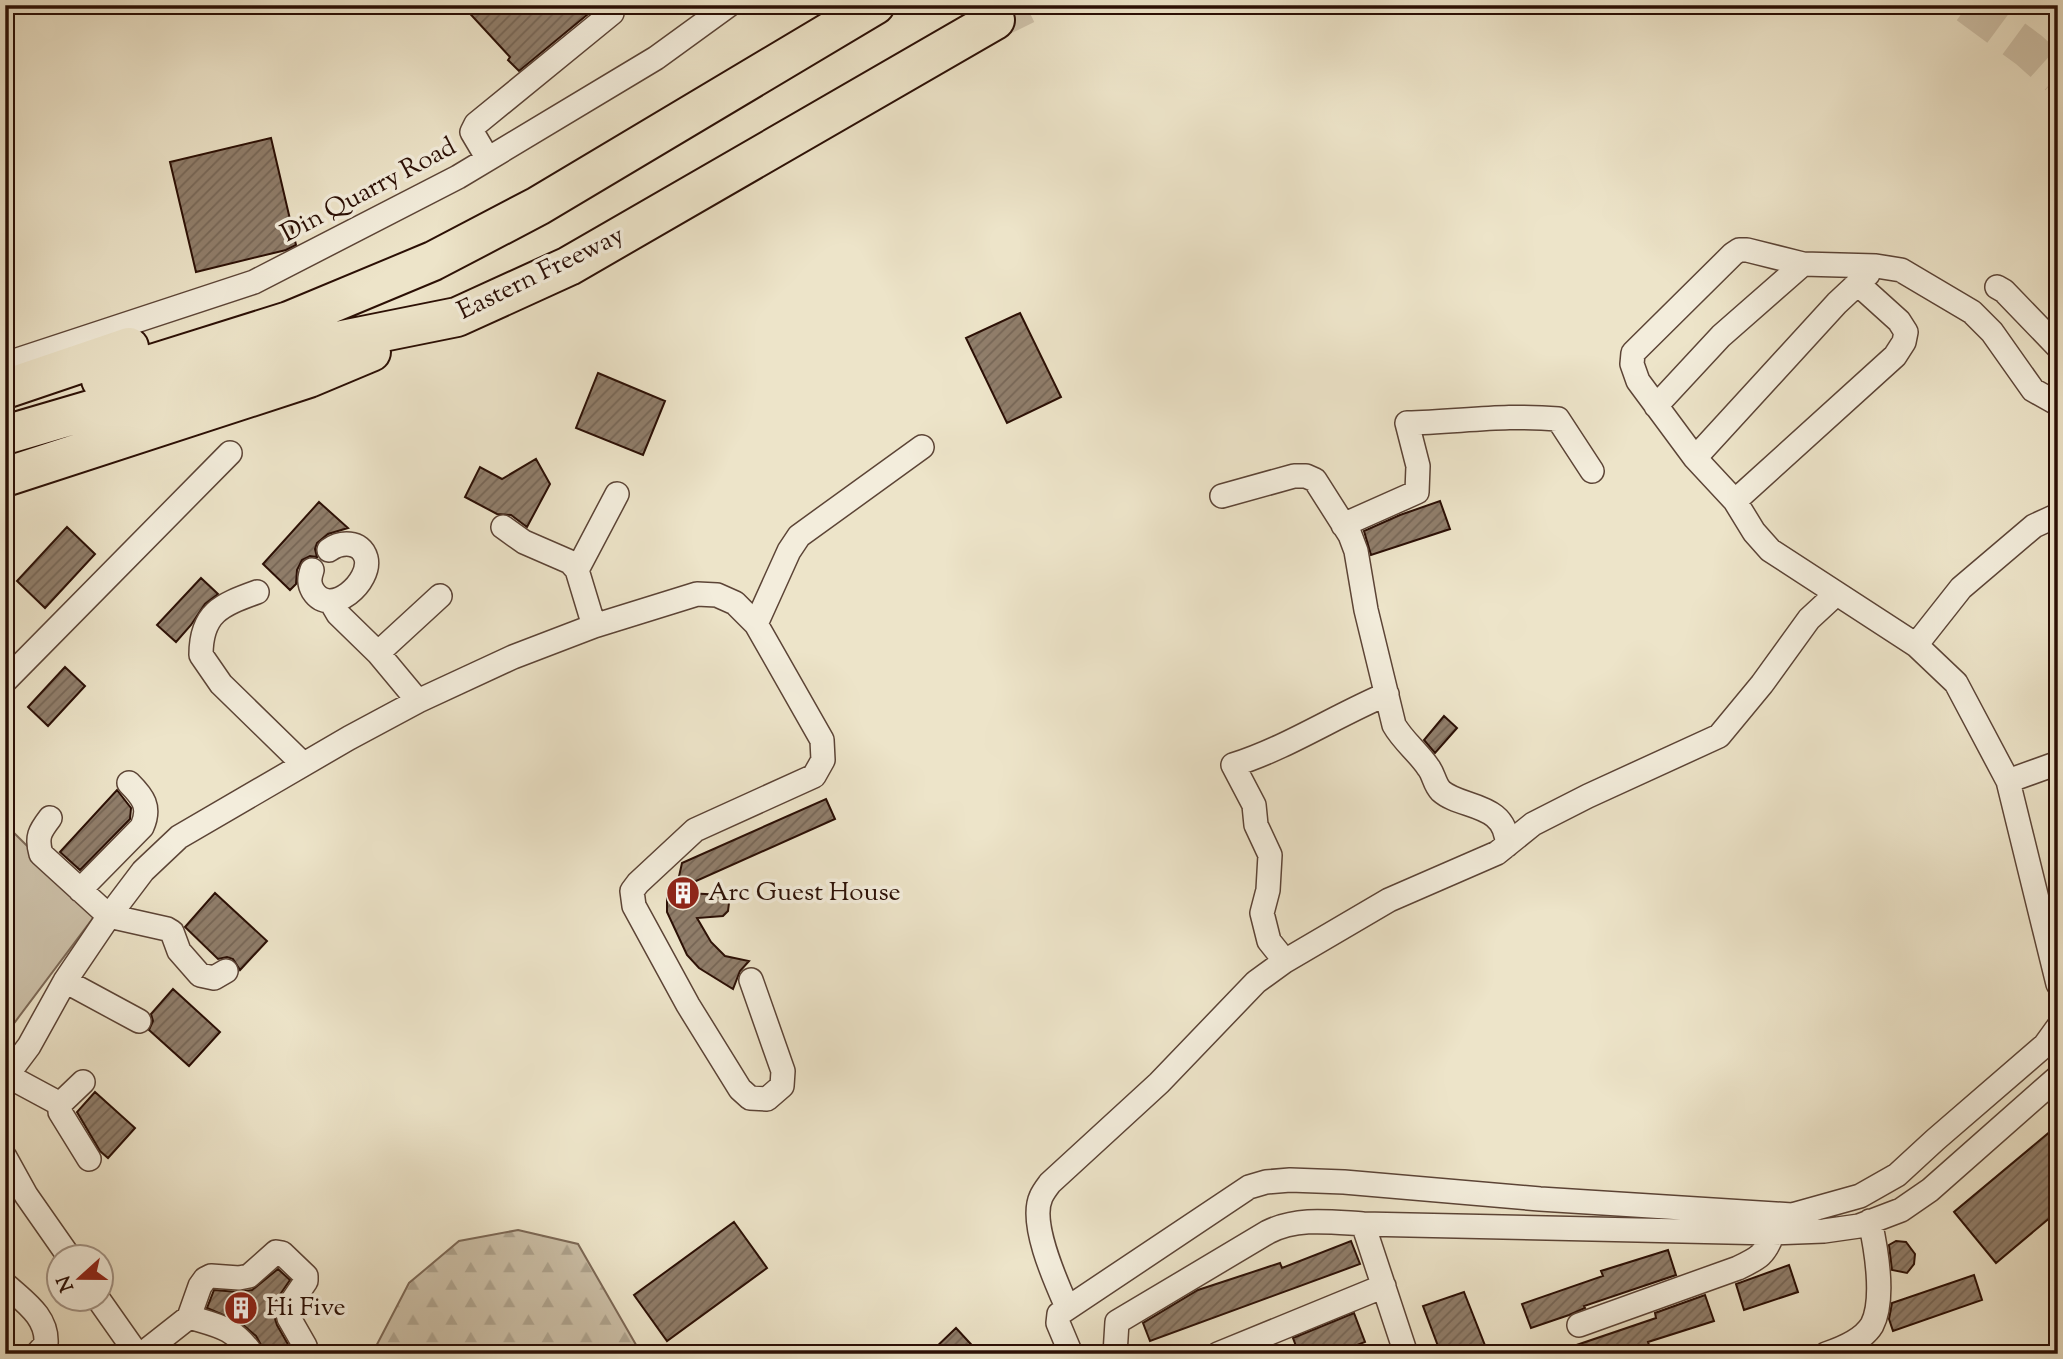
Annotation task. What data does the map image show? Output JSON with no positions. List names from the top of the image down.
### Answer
{
  "streets": {
    "highway": ["Eastern Freeway"],
    "street": ["Din Quarry Road"]
  },
  "places": {
    "building": ["Arc Guest House", "Hi Five"]
  },
  "north": "left"
}
